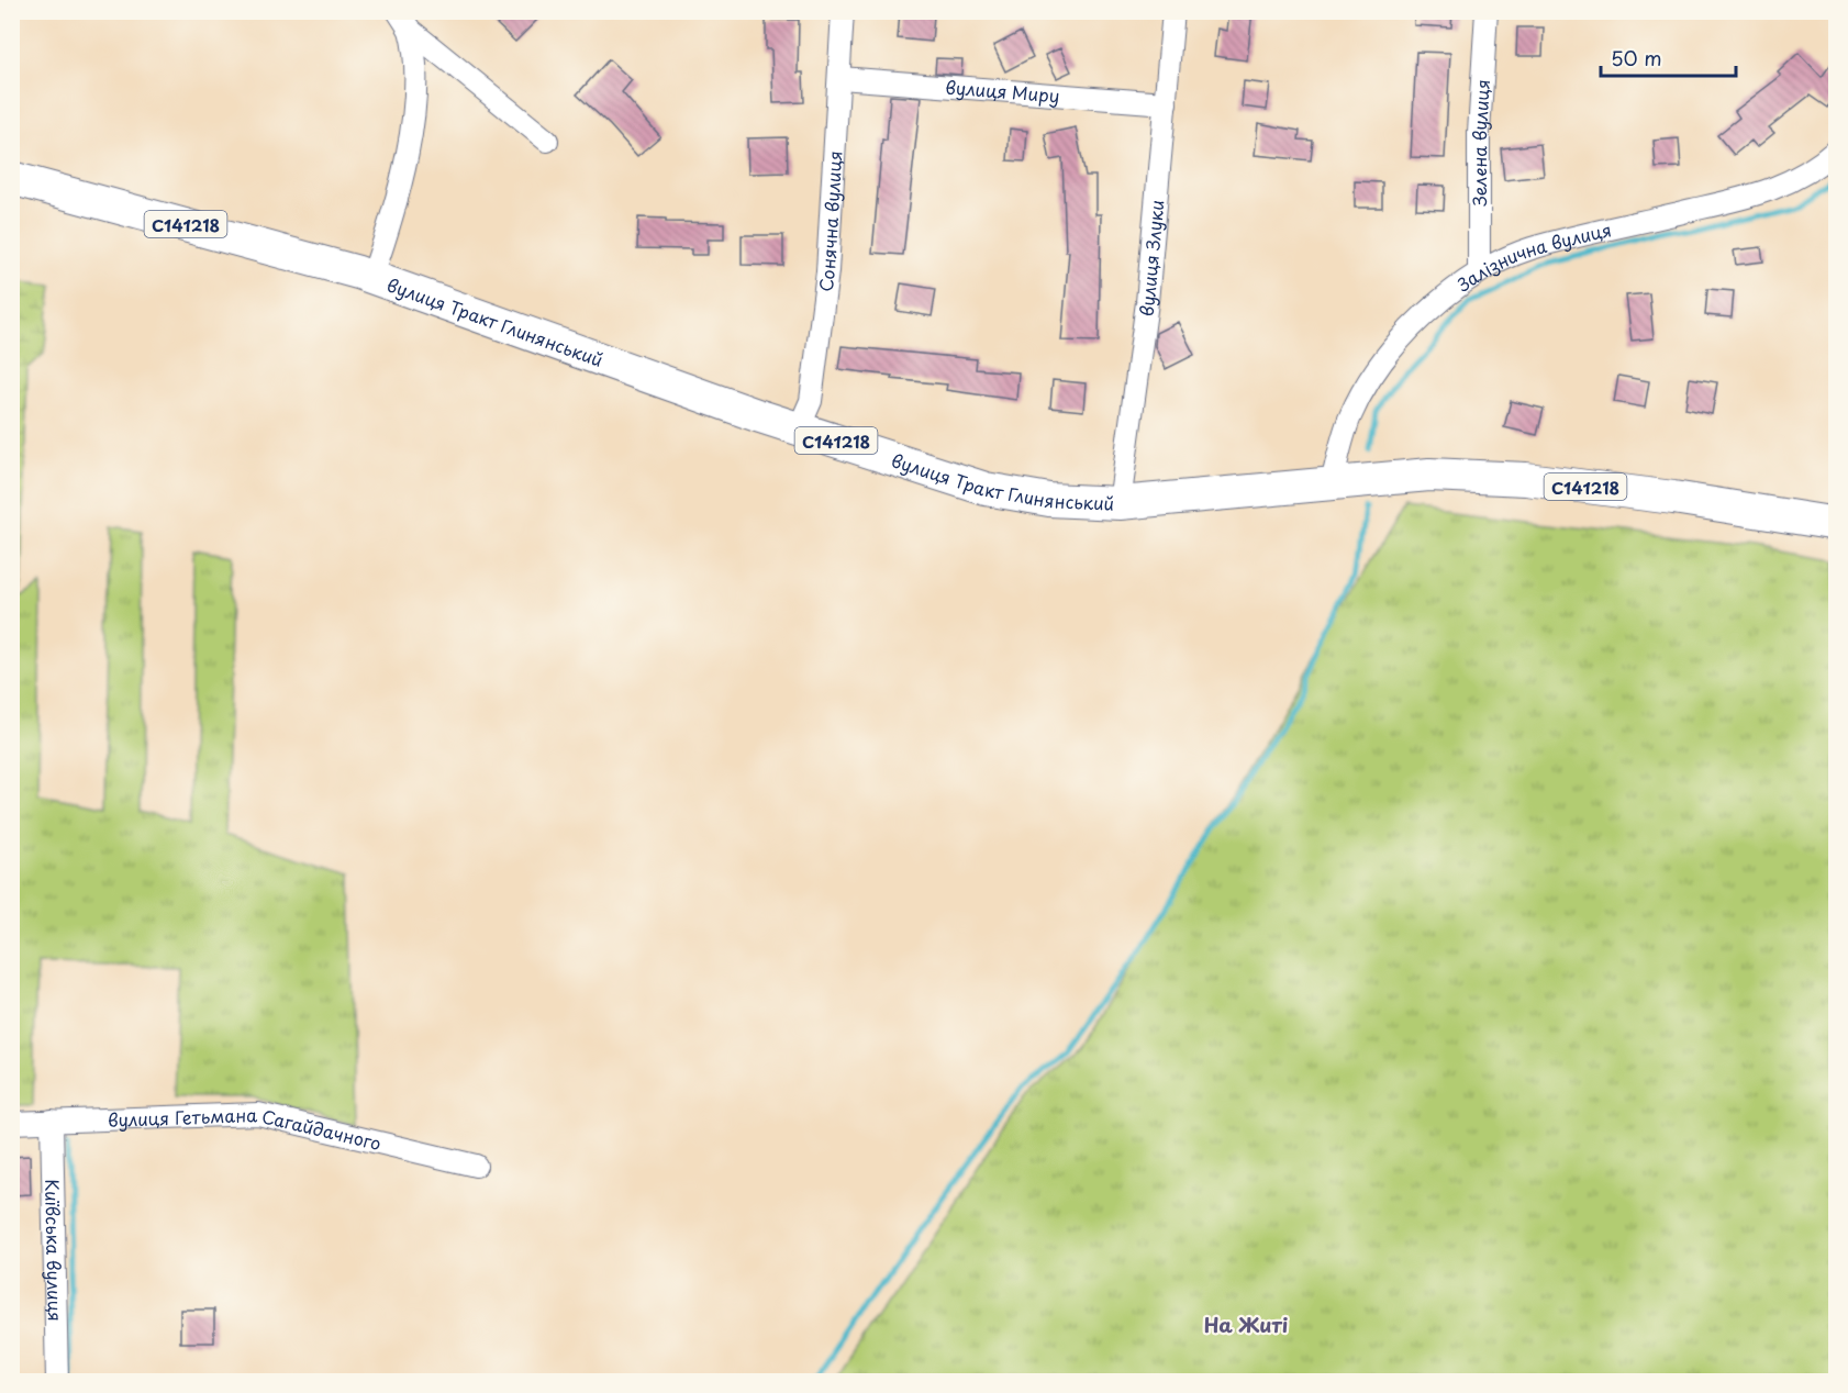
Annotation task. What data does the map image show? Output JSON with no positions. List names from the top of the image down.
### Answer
{
  "streets": {
    "main road": ["С141218", "вулиця Тракт Глинянський"],
    "street": [
      "вулиця Миру",
      "Зелена вулиця",
      "Сонячна вулиця",
      "вулиця Злуки",
      "Залізнична вулиця",
      "вулиця Гетьмана Сагайдачного",
      "Київська вулиця"
    ]
  },
  "crossings": [
    ["вулиця Миру", "Сонячна вулиця"],
    ["вулиця Миру", "вулиця Злуки"],
    ["Зелена вулиця", "Залізнична вулиця"],
    ["Сонячна вулиця", "вулиця Тракт Глинянський"],
    ["вулиця Злуки", "вулиця Тракт Глинянський"],
    ["Залізнична вулиця", "вулиця Тракт Глинянський"],
    ["вулиця Гетьмана Сагайдачного", "Київська вулиця"]
  ],
  "districts": ["На Житі"],
  "scale_bar": "50 m"
}
